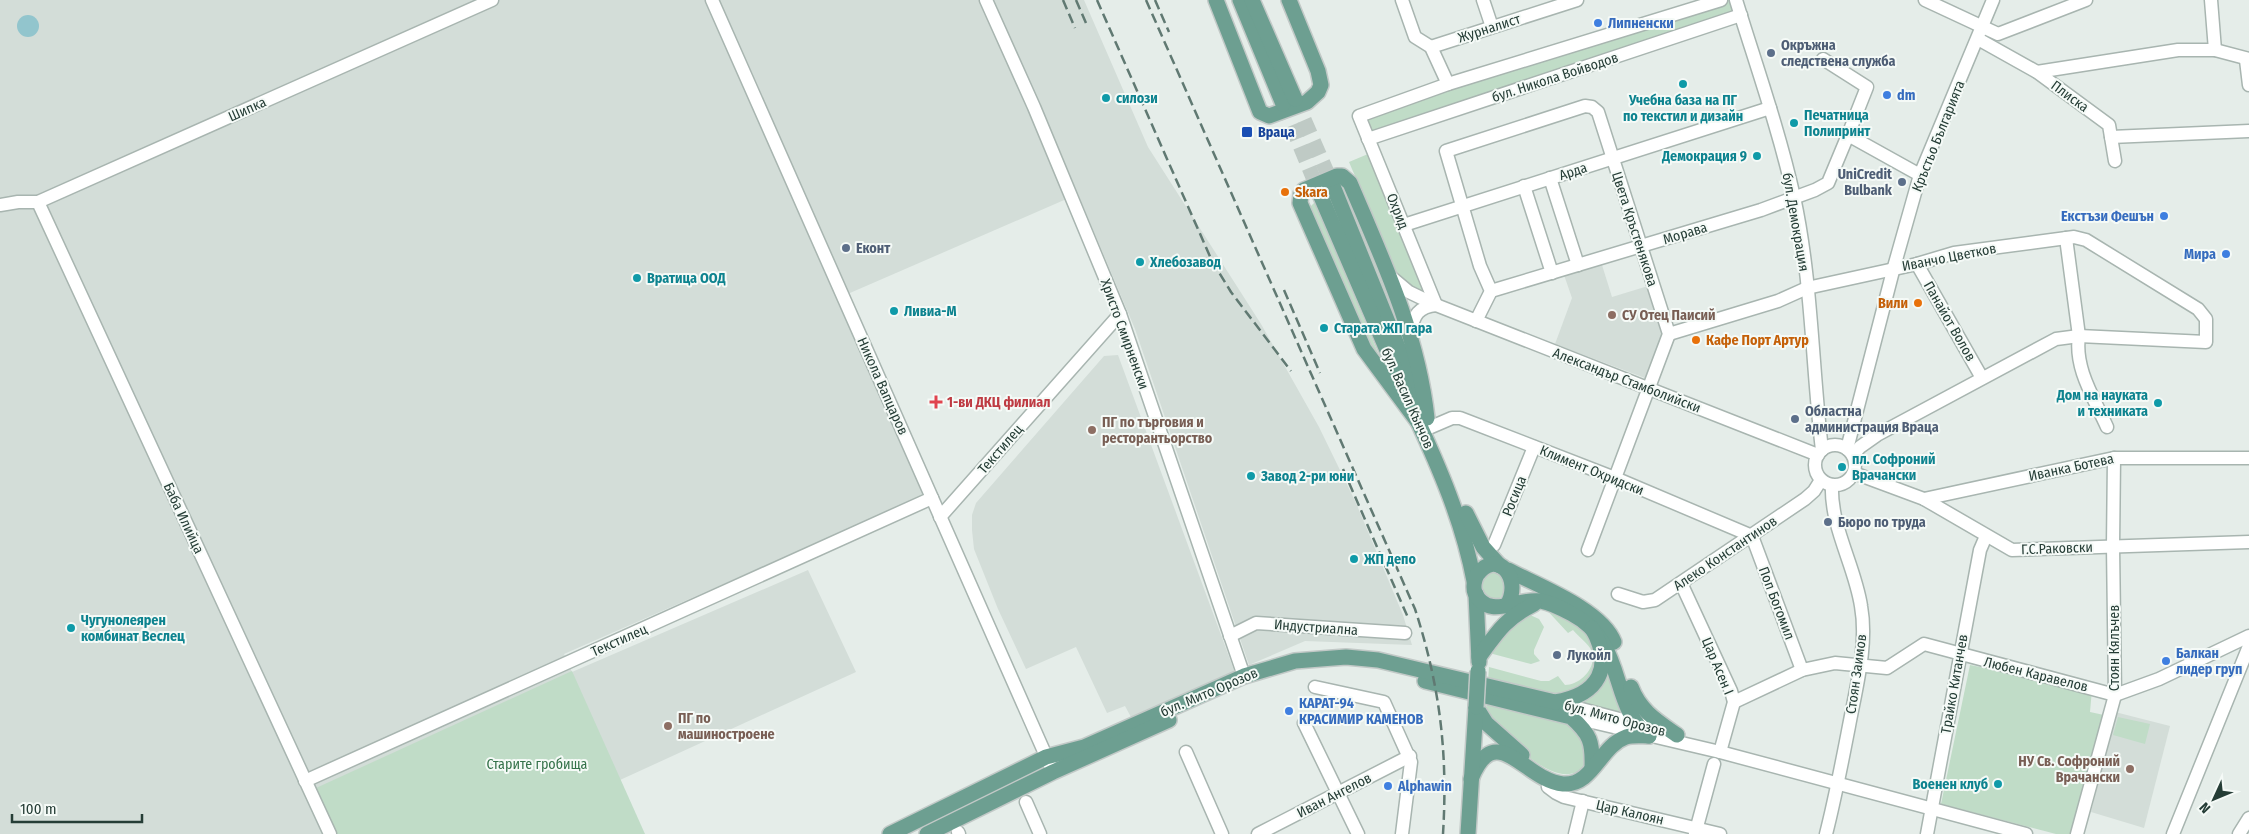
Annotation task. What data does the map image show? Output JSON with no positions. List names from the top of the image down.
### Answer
{
  "streets": {
    "main road": ["бул. Васил Кънчов", "бул. Мито Орозов"],
    "street": [
      "Журналист",
      "бул. Никола Войводов",
      "Плиска",
      "Шипка",
      "Кръстьо Българията",
      "Арда",
      "Охрид",
      "бул. Демокрация",
      "Цвета Кръстенякова",
      "Морава",
      "Иванчо Цветков",
      "Панайот Волов",
      "Христо Смирненски",
      "Александър Стамболийски",
      "Никола Вапцаров",
      "Текстилец",
      "Иванка Ботева",
      "Климент Охридски",
      "Росица",
      "Баба Илийца",
      "Г.С.Раковски",
      "Алеко Константинов",
      "Поп Богомил",
      "Индустриална",
      "Стоян Кялъчев",
      "Цар Асен I",
      "Стоян Заимов",
      "Любен Каравелов",
      "Трайко Китанчев",
      "Иван Ангелов",
      "Цар Калоян"
    ]
  },
  "crossings": [
    ["бул. Никола Войводов", "Охрид"],
    ["бул. Никола Войводов", "бул. Демокрация"],
    ["Плиска", "Кръстьо Българията"],
    ["Шипка", "Баба Илийца"],
    ["Кръстьо Българията", "бул. Демокрация"],
    ["Кръстьо Българията", "Иванчо Цветков"],
    ["Кръстьо Българията", "Александър Стамболийски"],
    ["Кръстьо Българията", "Г.С.Раковски"],
    ["Кръстьо Българията", "Алеко Константинов"],
    ["Кръстьо Българията", "Стоян Заимов"],
    ["Арда", "Охрид"],
    ["Арда", "бул. Демокрация"],
    ["Арда", "Цвета Кръстенякова"],
    ["Охрид", "Александър Стамболийски"],
    ["бул. Демокрация", "Морава"],
    ["бул. Демокрация", "Иванчо Цветков"],
    ["бул. Демокрация", "Александър Стамболийски"],
    ["бул. Демокрация", "Г.С.Раковски"],
    ["бул. Демокрация", "Алеко Константинов"],
    ["бул. Демокрация", "Стоян Заимов"],
    ["Цвета Кръстенякова", "Морава"],
    ["Цвета Кръстенякова", "Иванчо Цветков"],
    ["Иванчо Цветков", "Панайот Волов"],
    ["Христо Смирненски", "Текстилец"],
    ["Христо Смирненски", "Индустриална"],
    ["Христо Смирненски", "бул. Мито Орозов"],
    ["Александър Стамболийски", "Г.С.Раковски"],
    ["Александър Стамболийски", "Алеко Константинов"],
    ["Александър Стамболийски", "Стоян Заимов"],
    ["Никола Вапцаров", "Текстилец"],
    ["Никола Вапцаров", "бул. Мито Орозов"],
    ["бул. Васил Кънчов", "Климент Охридски"],
    ["Текстилец", "Баба Илийца"],
    ["Иванка Ботева", "Г.С.Раковски"],
    ["Иванка Ботева", "Стоян Кялъчев"],
    ["Климент Охридски", "Росица"],
    ["Климент Охридски", "Алеко Константинов"],
    ["Климент Охридски", "Поп Богомил"],
    ["Г.С.Раковски", "Алеко Константинов"],
    ["Г.С.Раковски", "Стоян Кялъчев"],
    ["Г.С.Раковски", "Стоян Заимов"],
    ["Г.С.Раковски", "Трайко Китанчев"],
    ["Алеко Константинов", "Поп Богомил"],
    ["Алеко Константинов", "Цар Асен I"],
    ["Алеко Константинов", "Стоян Заимов"],
    ["Поп Богомил", "Любен Каравелов"],
    ["Стоян Кялъчев", "Любен Каравелов"],
    ["Цар Асен I", "Любен Каравелов"],
    ["Цар Асен I", "бул. Мито Орозов"],
    ["Стоян Заимов", "Любен Каравелов"],
    ["Стоян Заимов", "бул. Мито Орозов"],
    ["Любен Каравелов", "Трайко Китанчев"],
    ["Трайко Китанчев", "бул. Мито Орозов"]
  ],
  "parks": ["Старите гробища"],
  "places": {
    "other": [
      "Липненски",
      "Окръжна следствена служба",
      "Учебна база на ПГ по текстил и дизайн",
      "dm",
      "силози",
      "Печатница Полипринт",
      "Демокрация 9",
      "UniCredit Bulbank",
      "Skara",
      "Екстъзи Фешън",
      "Еконт",
      "Мира",
      "Хлебозавод",
      "Вратица ООД",
      "Вили",
      "Ливиа-М",
      "СУ Отец Паисий",
      "Старата ЖП гара",
      "Кафе Порт Артур",
      "Дом на науката и техниката",
      "Областна администрация Враца",
      "ПГ по търговия и ресторантьорство",
      "пл. Софроний Врачански",
      "Завод 2-ри юни",
      "Бюро по труда",
      "ЖП депо",
      "Чугунолеярен комбинат Веслец",
      "Лукойл",
      "Балкан лидер груп",
      "КАРАТ-94 КРАСИМИР КАМЕНОВ",
      "ПГ по машиностроене",
      "НУ Св. Софроний Врачански",
      "Военен клуб",
      "Alphawin"
    ],
    "transit": ["Враца"],
    "health": ["1-ви ДКЦ филиал"]
  },
  "scale_bar": "100 m",
  "north": "bottom left"
}
